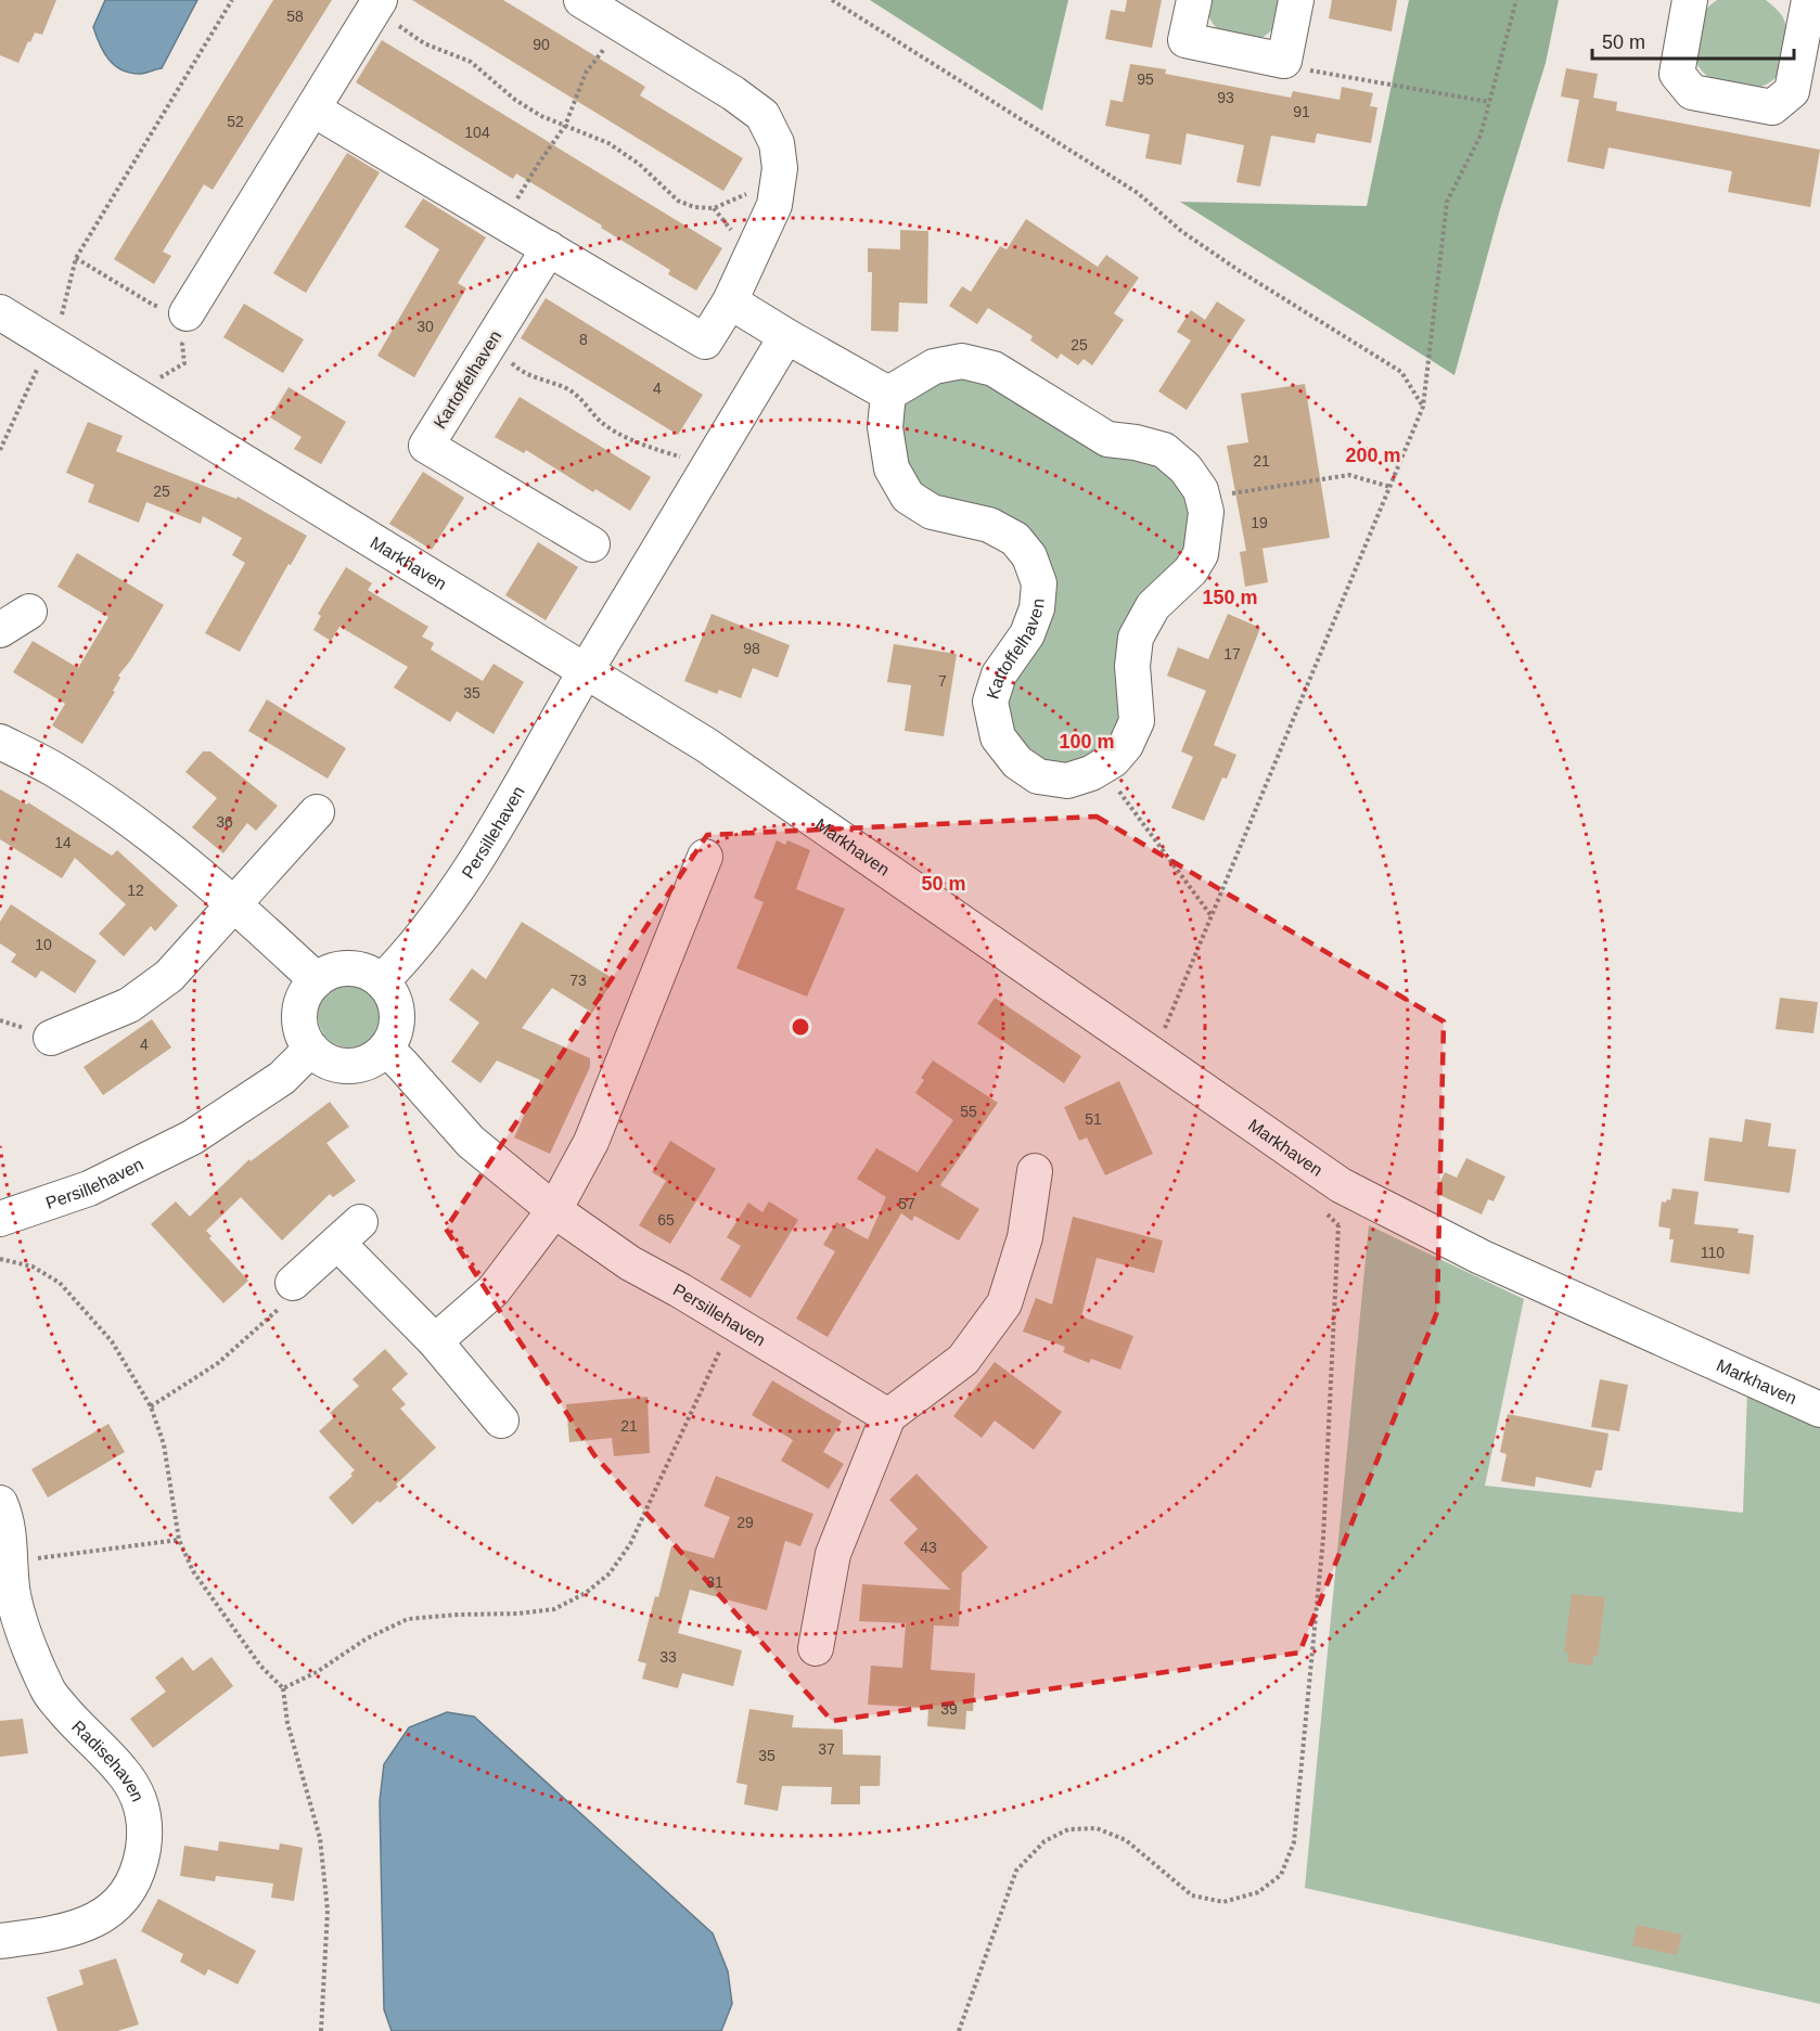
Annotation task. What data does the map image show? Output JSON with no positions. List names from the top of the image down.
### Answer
{
  "streets": {
    "street": [
      "Kartoffelhaven",
      "Markhaven",
      "Persillehaven",
      "Radisehaven"
    ]
  },
  "crossings": [
    ["Markhaven", "Persillehaven"]
  ],
  "house_numbers": [
    "58",
    "90",
    "95",
    "93",
    "91",
    "52",
    "104",
    "30",
    "8",
    "25",
    "4",
    "21",
    "25",
    "19",
    "98",
    "17",
    "7",
    "35",
    "36",
    "14",
    "12",
    "10",
    "73",
    "4",
    "55",
    "51",
    "57",
    "65",
    "110",
    "21",
    "29",
    "43",
    "31",
    "33",
    "39",
    "37",
    "35"
  ],
  "scale_bar": "50 m",
  "rings": [
    "200 m",
    "150 m",
    "100 m",
    "50 m"
  ]
}
